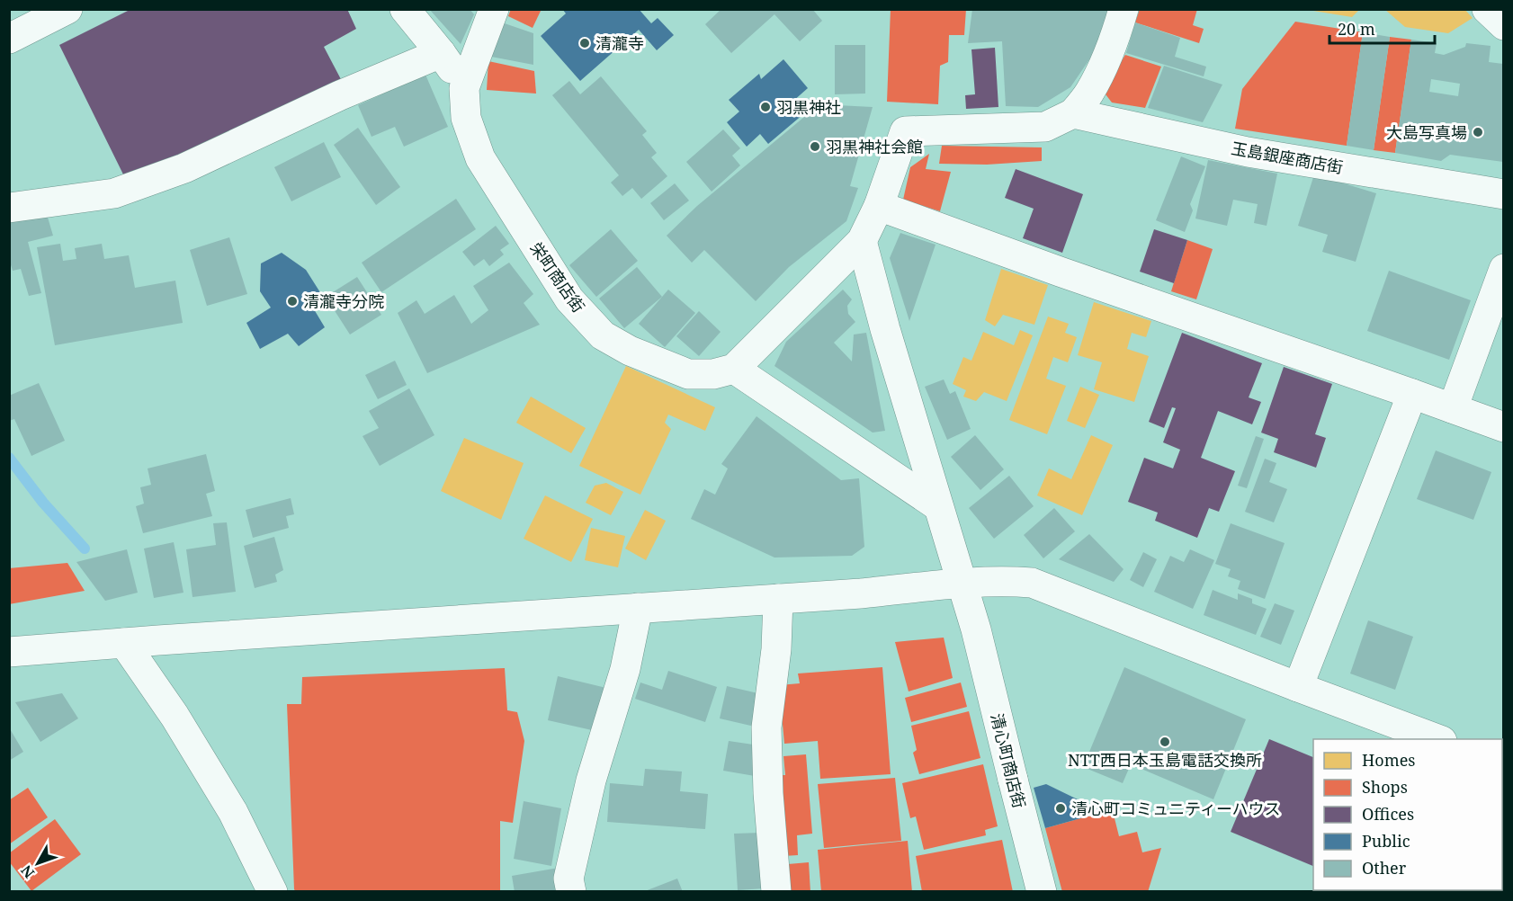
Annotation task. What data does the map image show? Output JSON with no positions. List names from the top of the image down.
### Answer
{
  "streets": {
    "street": ["玉島銀座商店街", "栄町商店街", "清心町商店街"]
  },
  "places": [
    "清瀧寺",
    "羽黒神社",
    "大島写真場",
    "羽黒神社会館",
    "清瀧寺分院",
    "NTT西日本玉島電話交換所",
    "清心町コミュニティーハウス"
  ],
  "legend": [
    "Homes",
    "Shops",
    "Offices",
    "Public",
    "Other"
  ],
  "scale_bar": "20 m",
  "north": "bottom left"
}
